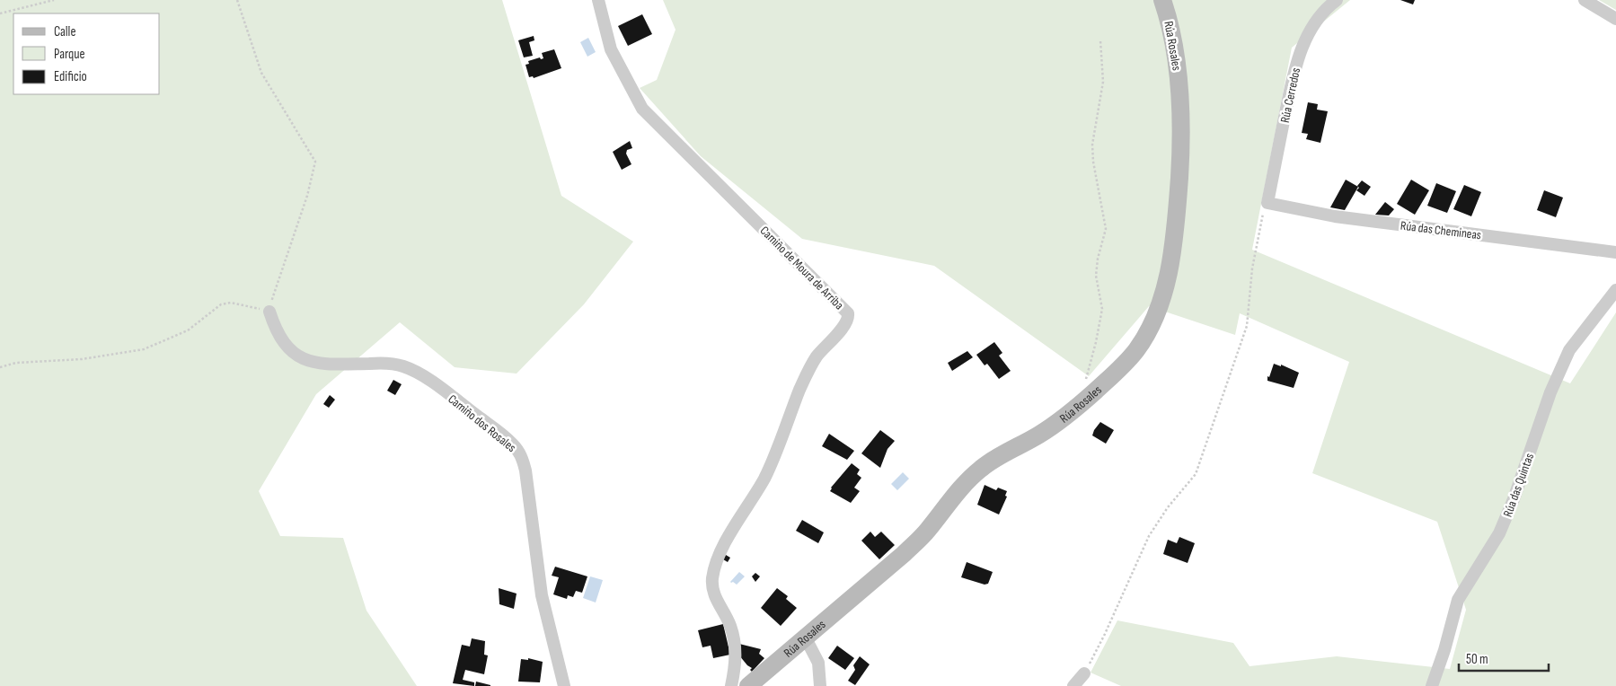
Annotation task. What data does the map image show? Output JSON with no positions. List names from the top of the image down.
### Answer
{
  "streets": {
    "street": [
      "Rúa Rosales",
      "Rúa Cerredos",
      "Rúa das Chemineas",
      "Camiño de Moura de Arriba",
      "Camiño dos Rosales",
      "Rúa das Quintas"
    ]
  },
  "crossings": [
    ["Rúa Cerredos", "Rúa das Chemineas"]
  ],
  "legend": ["Calle", "Parque", "Edificio"],
  "scale_bar": "50 m"
}
